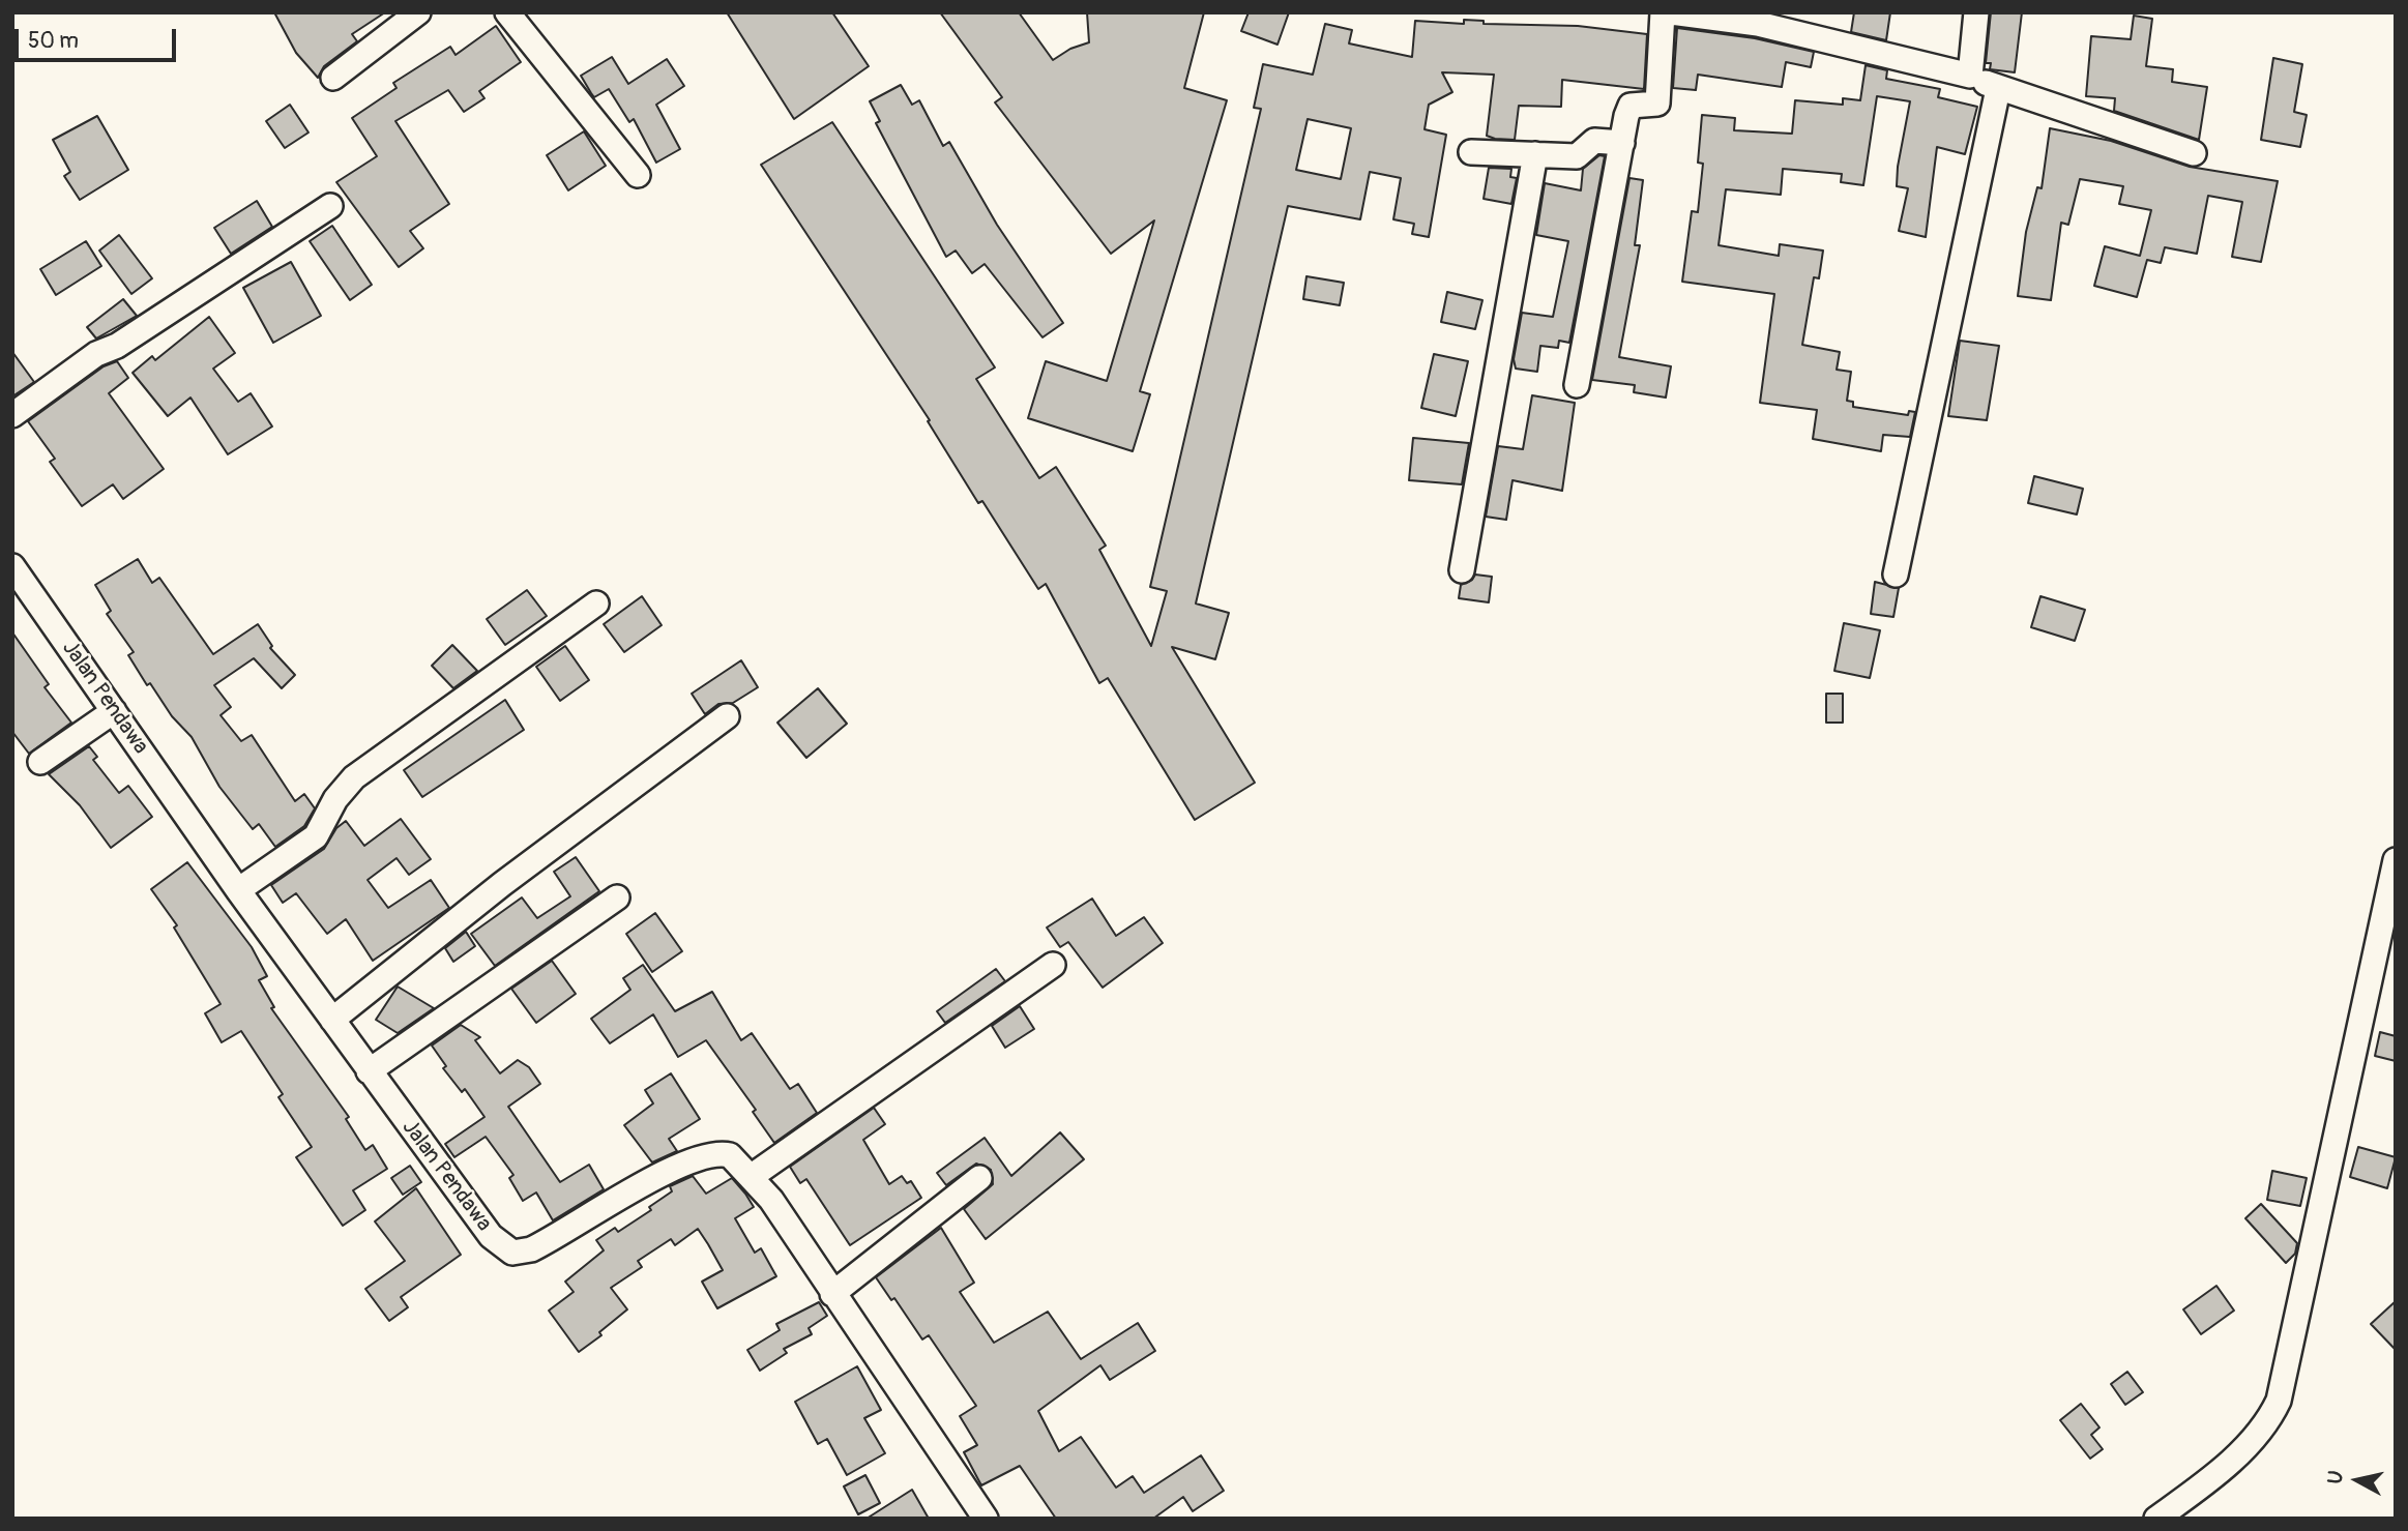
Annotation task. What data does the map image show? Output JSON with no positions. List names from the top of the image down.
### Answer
{
  "streets": {
    "street": ["Jalan Pendawa"]
  },
  "scale_bar": "50 m",
  "north": "left"
}
